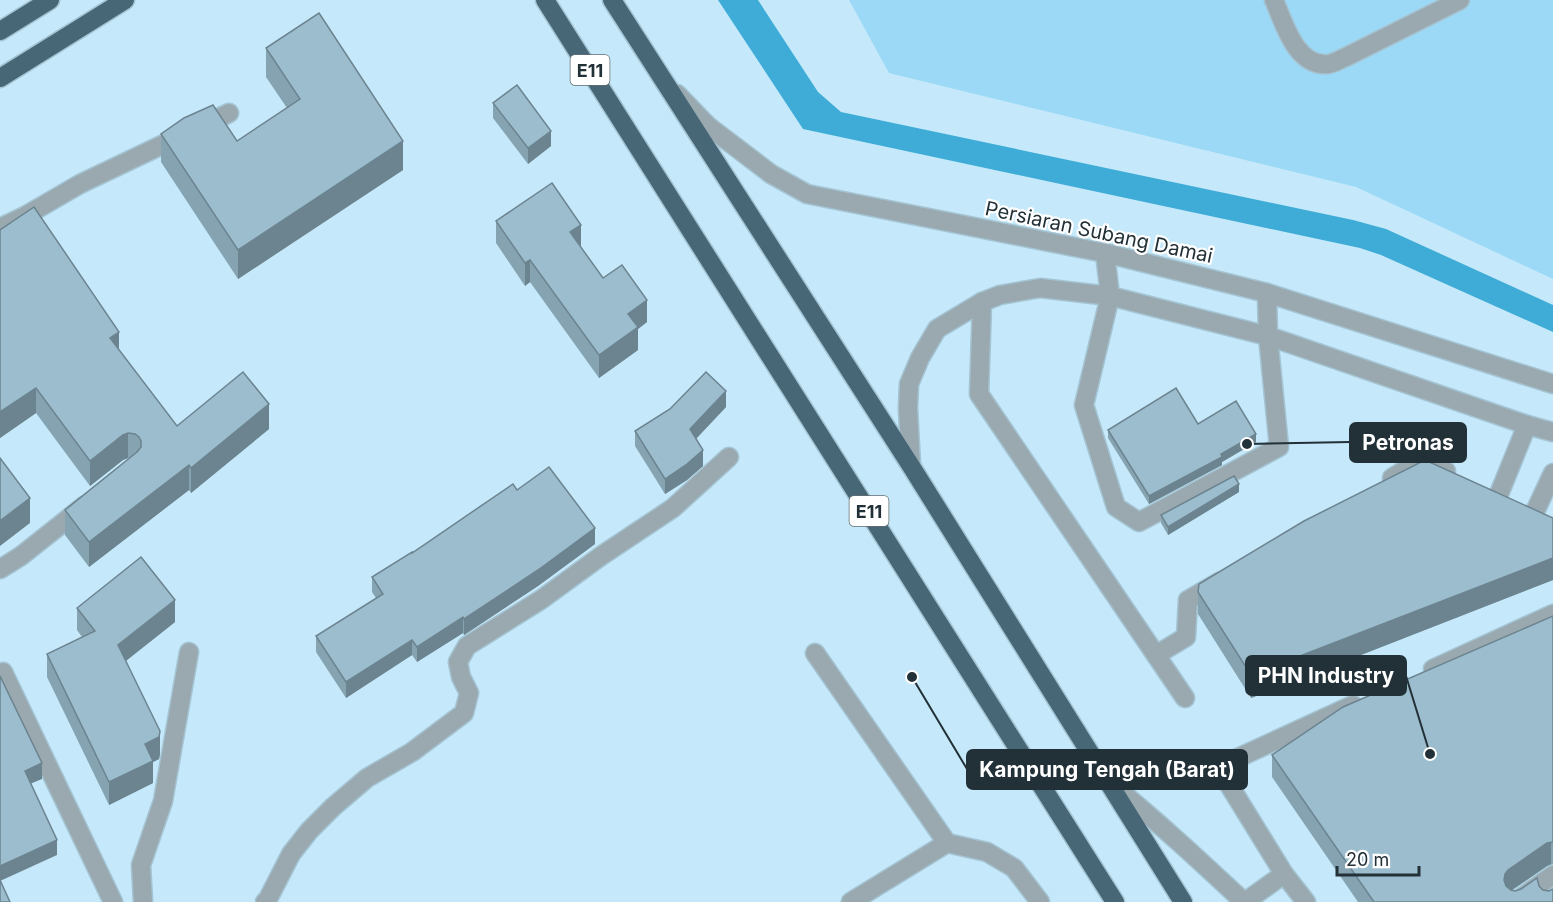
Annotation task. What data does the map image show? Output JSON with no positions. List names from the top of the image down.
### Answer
{
  "streets": {
    "highway": ["E11"],
    "street": ["Persiaran Subang Damai"]
  },
  "places": ["Petronas", "Kampung Tengah (Barat)", "PHN Industry"],
  "scale_bar": "20 m"
}
